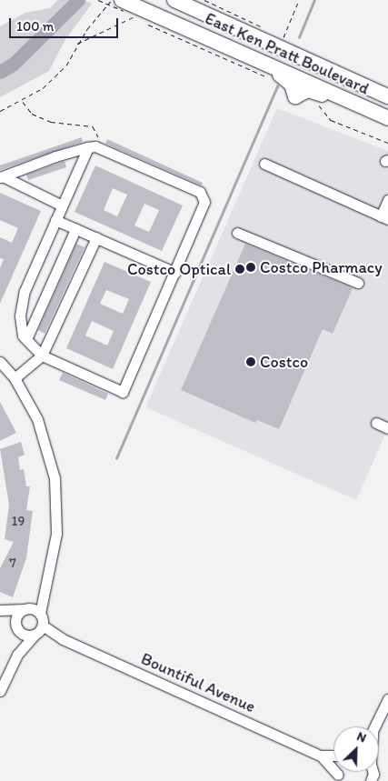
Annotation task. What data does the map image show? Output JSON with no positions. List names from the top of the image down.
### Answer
{
  "streets": {
    "highway": ["East Ken Pratt Boulevard"],
    "street": ["Bountiful Avenue"]
  },
  "places": ["Costco Pharmacy", "Costco Optical", "Costco"],
  "house_numbers": ["19", "7"],
  "scale_bar": "100 m",
  "north": "top right"
}
